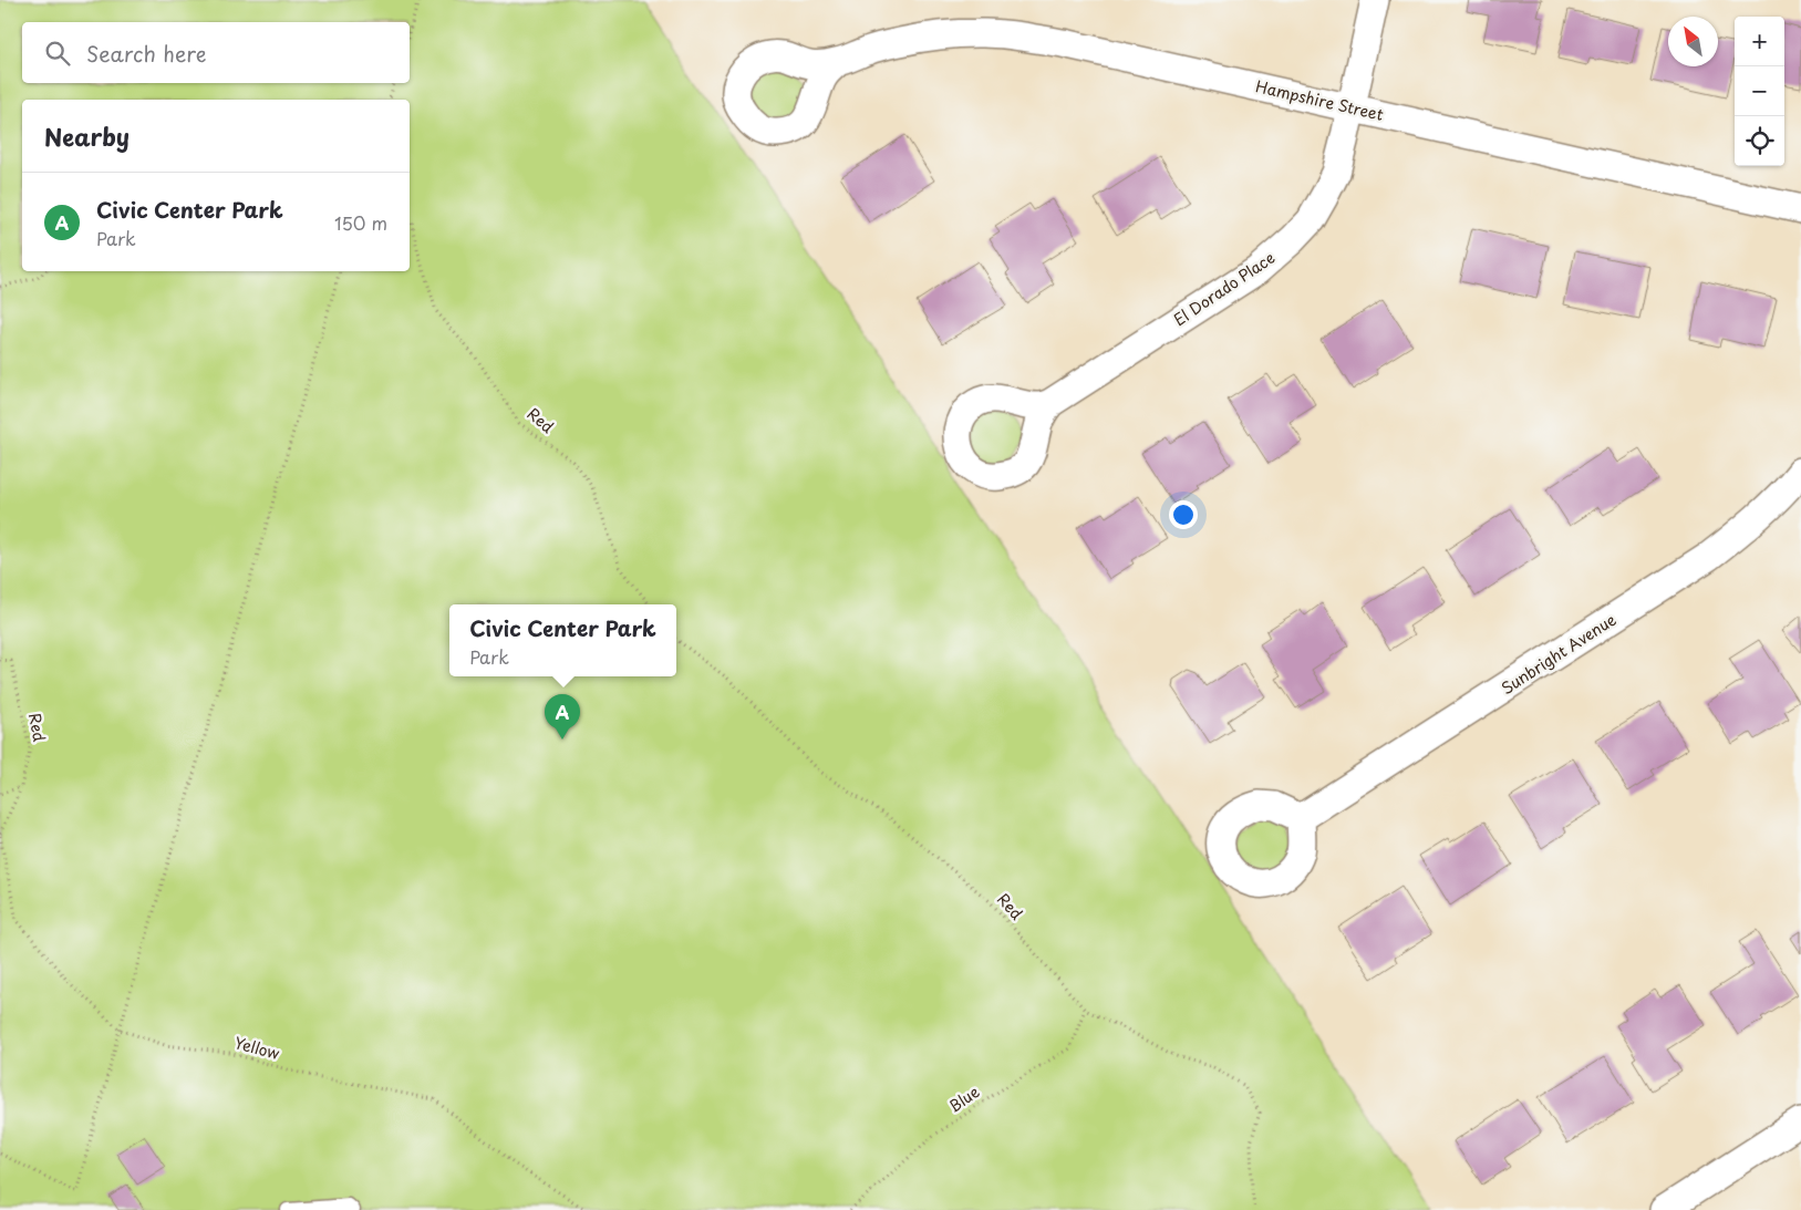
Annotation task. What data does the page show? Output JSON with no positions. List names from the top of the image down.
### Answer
{
  "streets": {
    "street": ["Hampshire Street", "El Dorado Place", "Sunbright Avenue"],
    "path": ["Red", "Yellow", "Blue"]
  },
  "crossings": [
    ["Hampshire Street", "El Dorado Place"],
    ["Red", "Yellow"],
    ["Red", "Blue"]
  ],
  "north": "top left",
  "page": {
    "map_buttons": ["+", "−"],
    "search": "Search here",
    "heading": "Nearby",
    "list": [
      {
        "mark": "A",
        "name": "Civic Center Park",
        "note": "Park",
        "value": "150 m"
      }
    ],
    "popup": ["Civic Center Park", "Park"],
    "pins": "A"
  }
}
